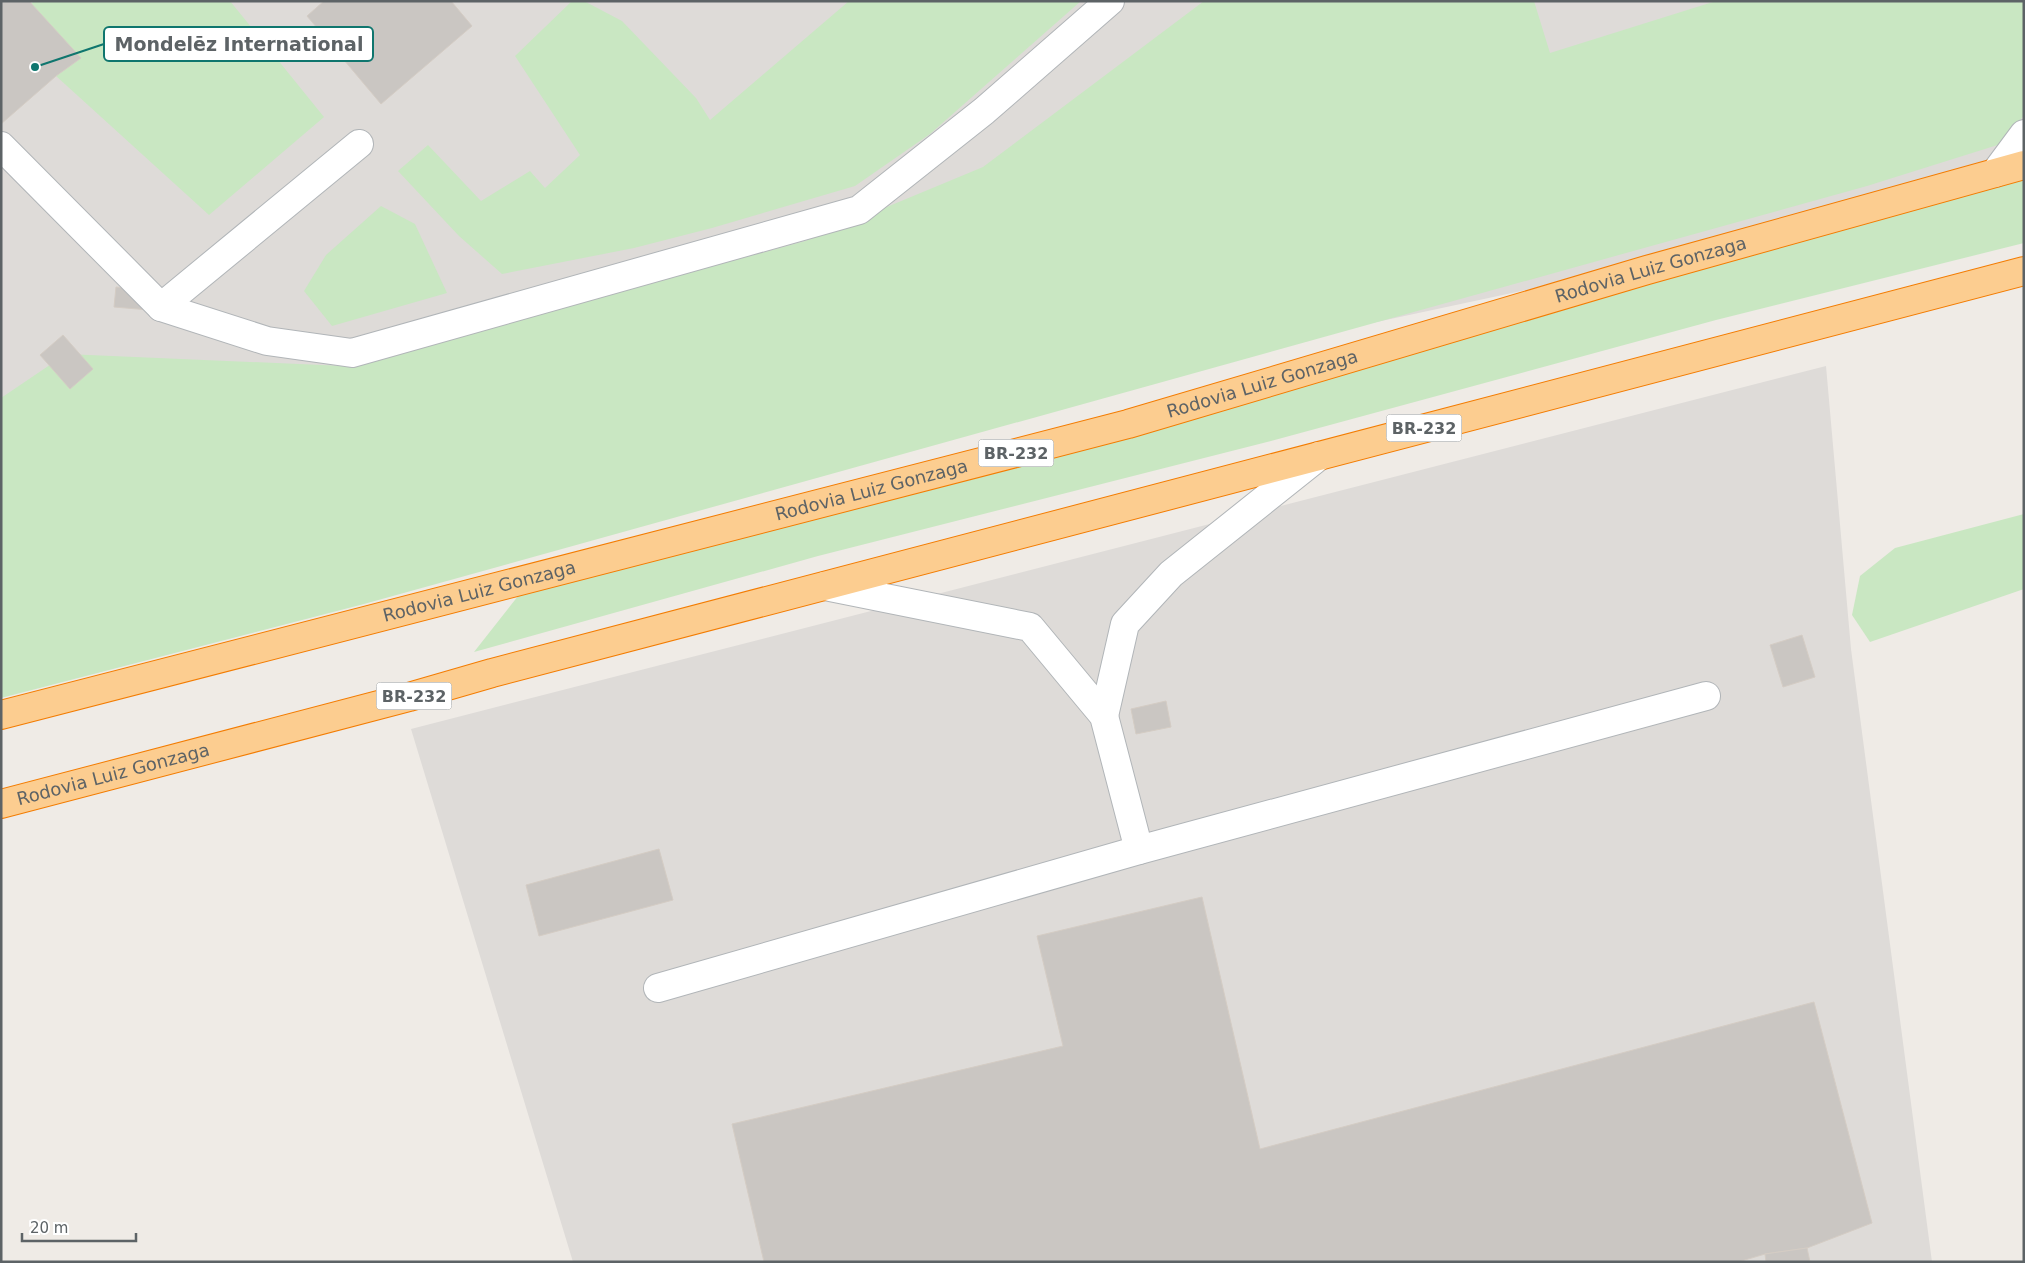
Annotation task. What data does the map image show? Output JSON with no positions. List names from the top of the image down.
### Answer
{
  "streets": {
    "highway": ["Rodovia Luiz Gonzaga", "BR-232"]
  },
  "places": ["Mondelēz International"],
  "scale_bar": "20 m"
}
